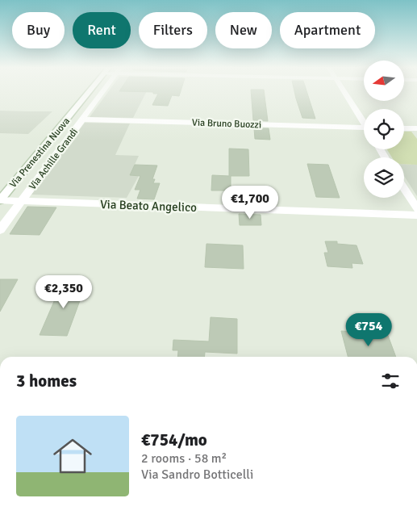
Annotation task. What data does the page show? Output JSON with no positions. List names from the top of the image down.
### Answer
{
  "streets": {
    "street": [
      "Via Bruno Buozzi",
      "Via Prenestina Nuova",
      "Via Achille Grandi",
      "Via Beato Angelico"
    ]
  },
  "crossings": [
    ["Via Bruno Buozzi", "Via Achille Grandi"],
    ["Via Prenestina Nuova", "Via Beato Angelico"],
    ["Via Achille Grandi", "Via Beato Angelico"]
  ],
  "north": "left",
  "page": {
    "chip": [
      "Buy",
      "Rent",
      "Filters",
      "New",
      "Apartment"
    ],
    "price": ["€1,700", "€2,350", "€754"],
    "heading": "3 homes",
    "list": [
      {
        "name": "€754/mo",
        "note": "2 rooms · 58 m² · Via Sandro Botticelli"
      }
    ]
  }
}
